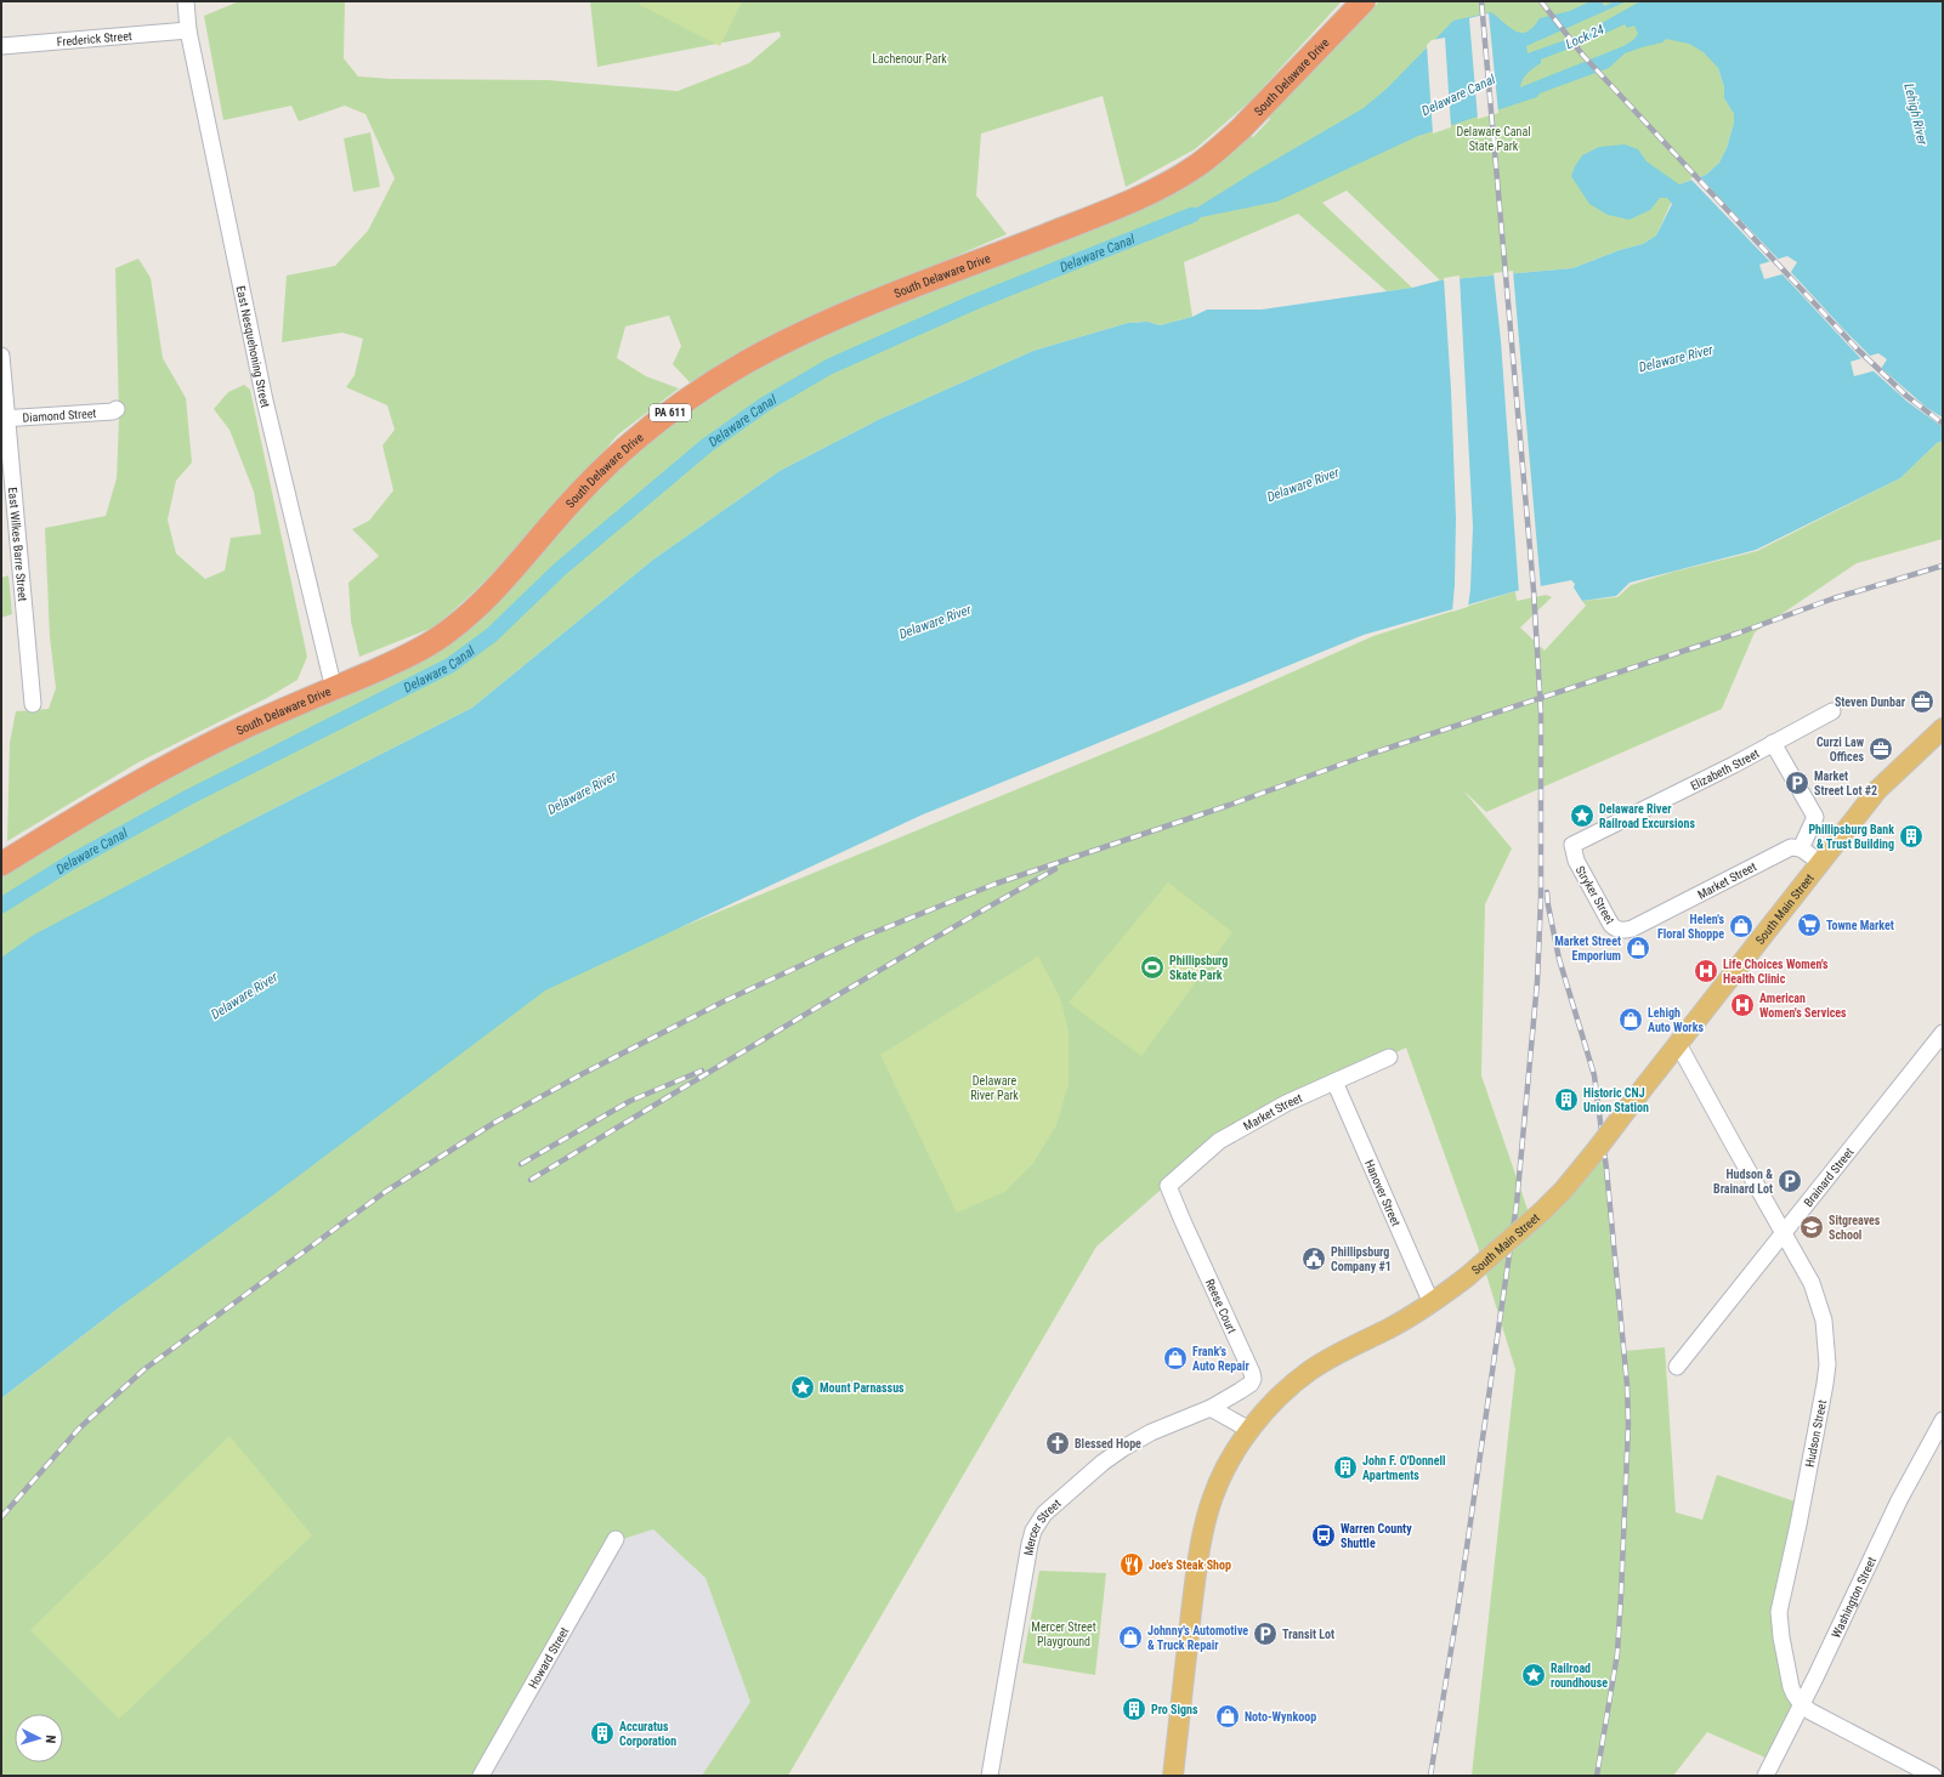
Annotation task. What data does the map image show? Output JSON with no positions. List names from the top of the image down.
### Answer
{
  "streets": {
    "highway": ["South Delaware Drive", "PA 611"],
    "main road": ["South Main Street"],
    "street": [
      "Frederick Street",
      "East Nesquehoning Street",
      "Diamond Street",
      "East Wilkes Barre Street",
      "Elizabeth Street",
      "Market Street",
      "Stryker Street",
      "Brainard Street",
      "Hanover Street",
      "Reese Court",
      "Hudson Street",
      "Mercer Street",
      "Washington Street",
      "Howard Street"
    ]
  },
  "crossings": [
    ["Frederick Street", "East Nesquehoning Street"],
    ["South Delaware Drive", "East Nesquehoning Street"],
    ["Diamond Street", "East Wilkes Barre Street"],
    ["Elizabeth Street", "Market Street"],
    ["Elizabeth Street", "Stryker Street"],
    ["Market Street", "Stryker Street"],
    ["Market Street", "Hanover Street"],
    ["Market Street", "Reese Court"],
    ["South Main Street", "Hanover Street"],
    ["South Main Street", "Hudson Street"],
    ["Brainard Street", "Hudson Street"],
    ["Reese Court", "Mercer Street"],
    ["Hudson Street", "Washington Street"]
  ],
  "water": [
    "Lock 24",
    "Delaware Canal",
    "Lehigh River",
    "Delaware River"
  ],
  "parks": [
    "Lachenour Park",
    "Delaware Canal State Park",
    "Delaware River Park",
    "Mercer Street Playground"
  ],
  "places": {
    "office": ["Steven Dunbar", "Curzi Law Offices"],
    "parking": ["Market Street Lot #2", "Hudson & Brainard Lot", "Transit Lot"],
    "place": ["Delaware River Railroad Excursions", "Mount Parnassus", "Railroad roundhouse"],
    "building": [
      "Phillipsburg Bank & Trust Building",
      "Historic CNJ Union Station",
      "John F. O'Donnell Apartments",
      "Pro Signs",
      "Accuratus Corporation"
    ],
    "supermarket": ["Towne Market"],
    "shop": [
      "Helen's Floral Shoppe",
      "Market Street Emporium",
      "Lehigh Auto Works",
      "Frank's Auto Repair",
      "Johnny's Automotive & Truck Repair",
      "Noto-Wynkoop"
    ],
    "sports": ["Phillipsburg Skate Park"],
    "hospital": ["Life Choices Women's Health Clinic", "American Women's Services"],
    "school or university": ["Sitgreaves School"],
    "public building": ["Phillipsburg Company #1"],
    "church": ["Blessed Hope"],
    "bus stop": ["Warren County Shuttle"],
    "restaurant": ["Joe's Steak Shop"]
  },
  "north": "right"
}
